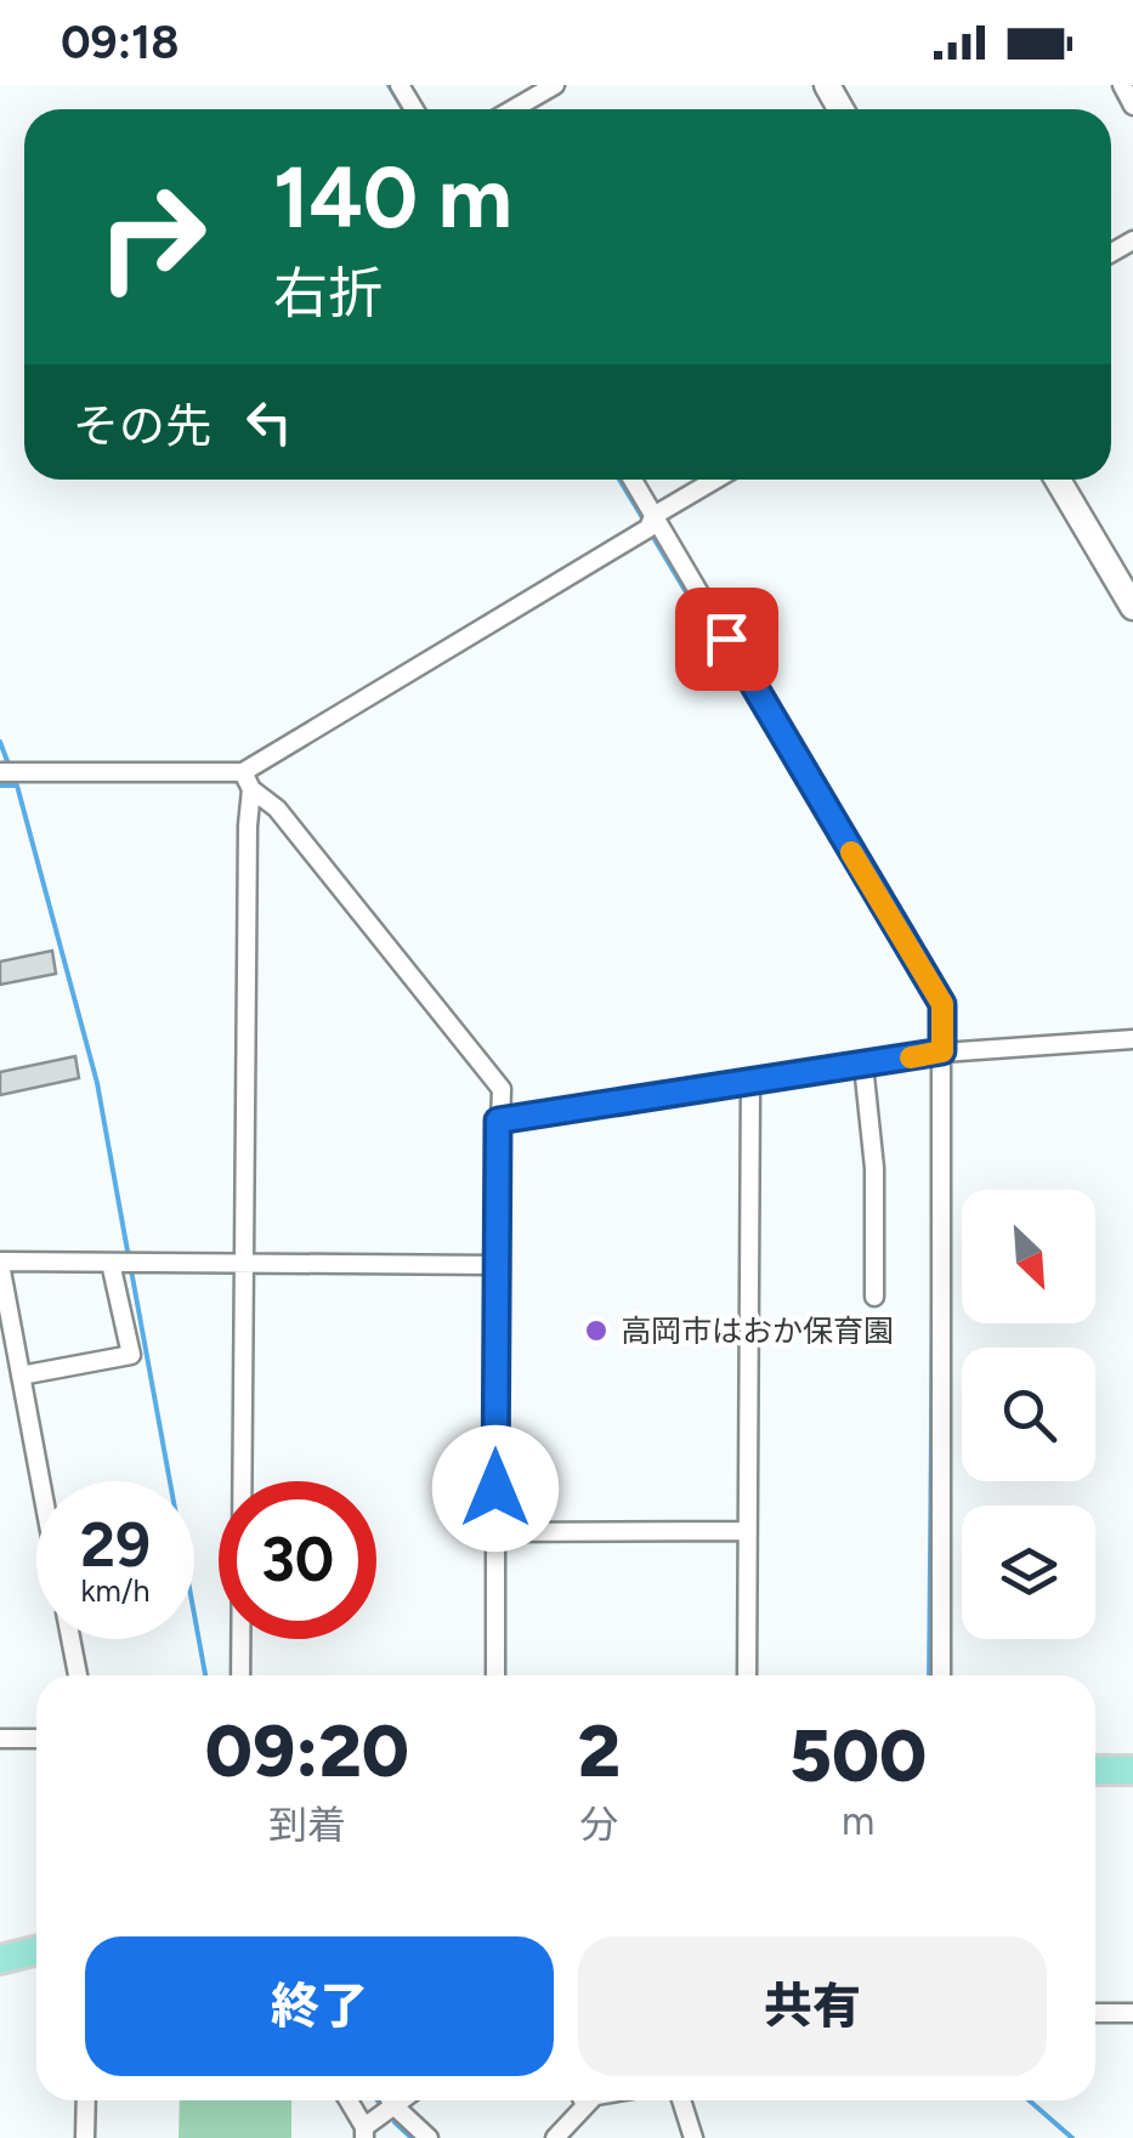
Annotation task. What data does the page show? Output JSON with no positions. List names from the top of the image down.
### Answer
{
  "places": ["高岡市はおか保育園"],
  "north": "bottom right",
  "page": {
    "status": "09:18",
    "turn": ["140 m", "右折"],
    "then": "その先",
    "speed": "29 km/h",
    "limit": "30",
    "eta": [
      "09:20",
      "到着",
      "2",
      "分",
      "500",
      "m"
    ],
    "buttons": ["終了", "共有"]
  }
}
